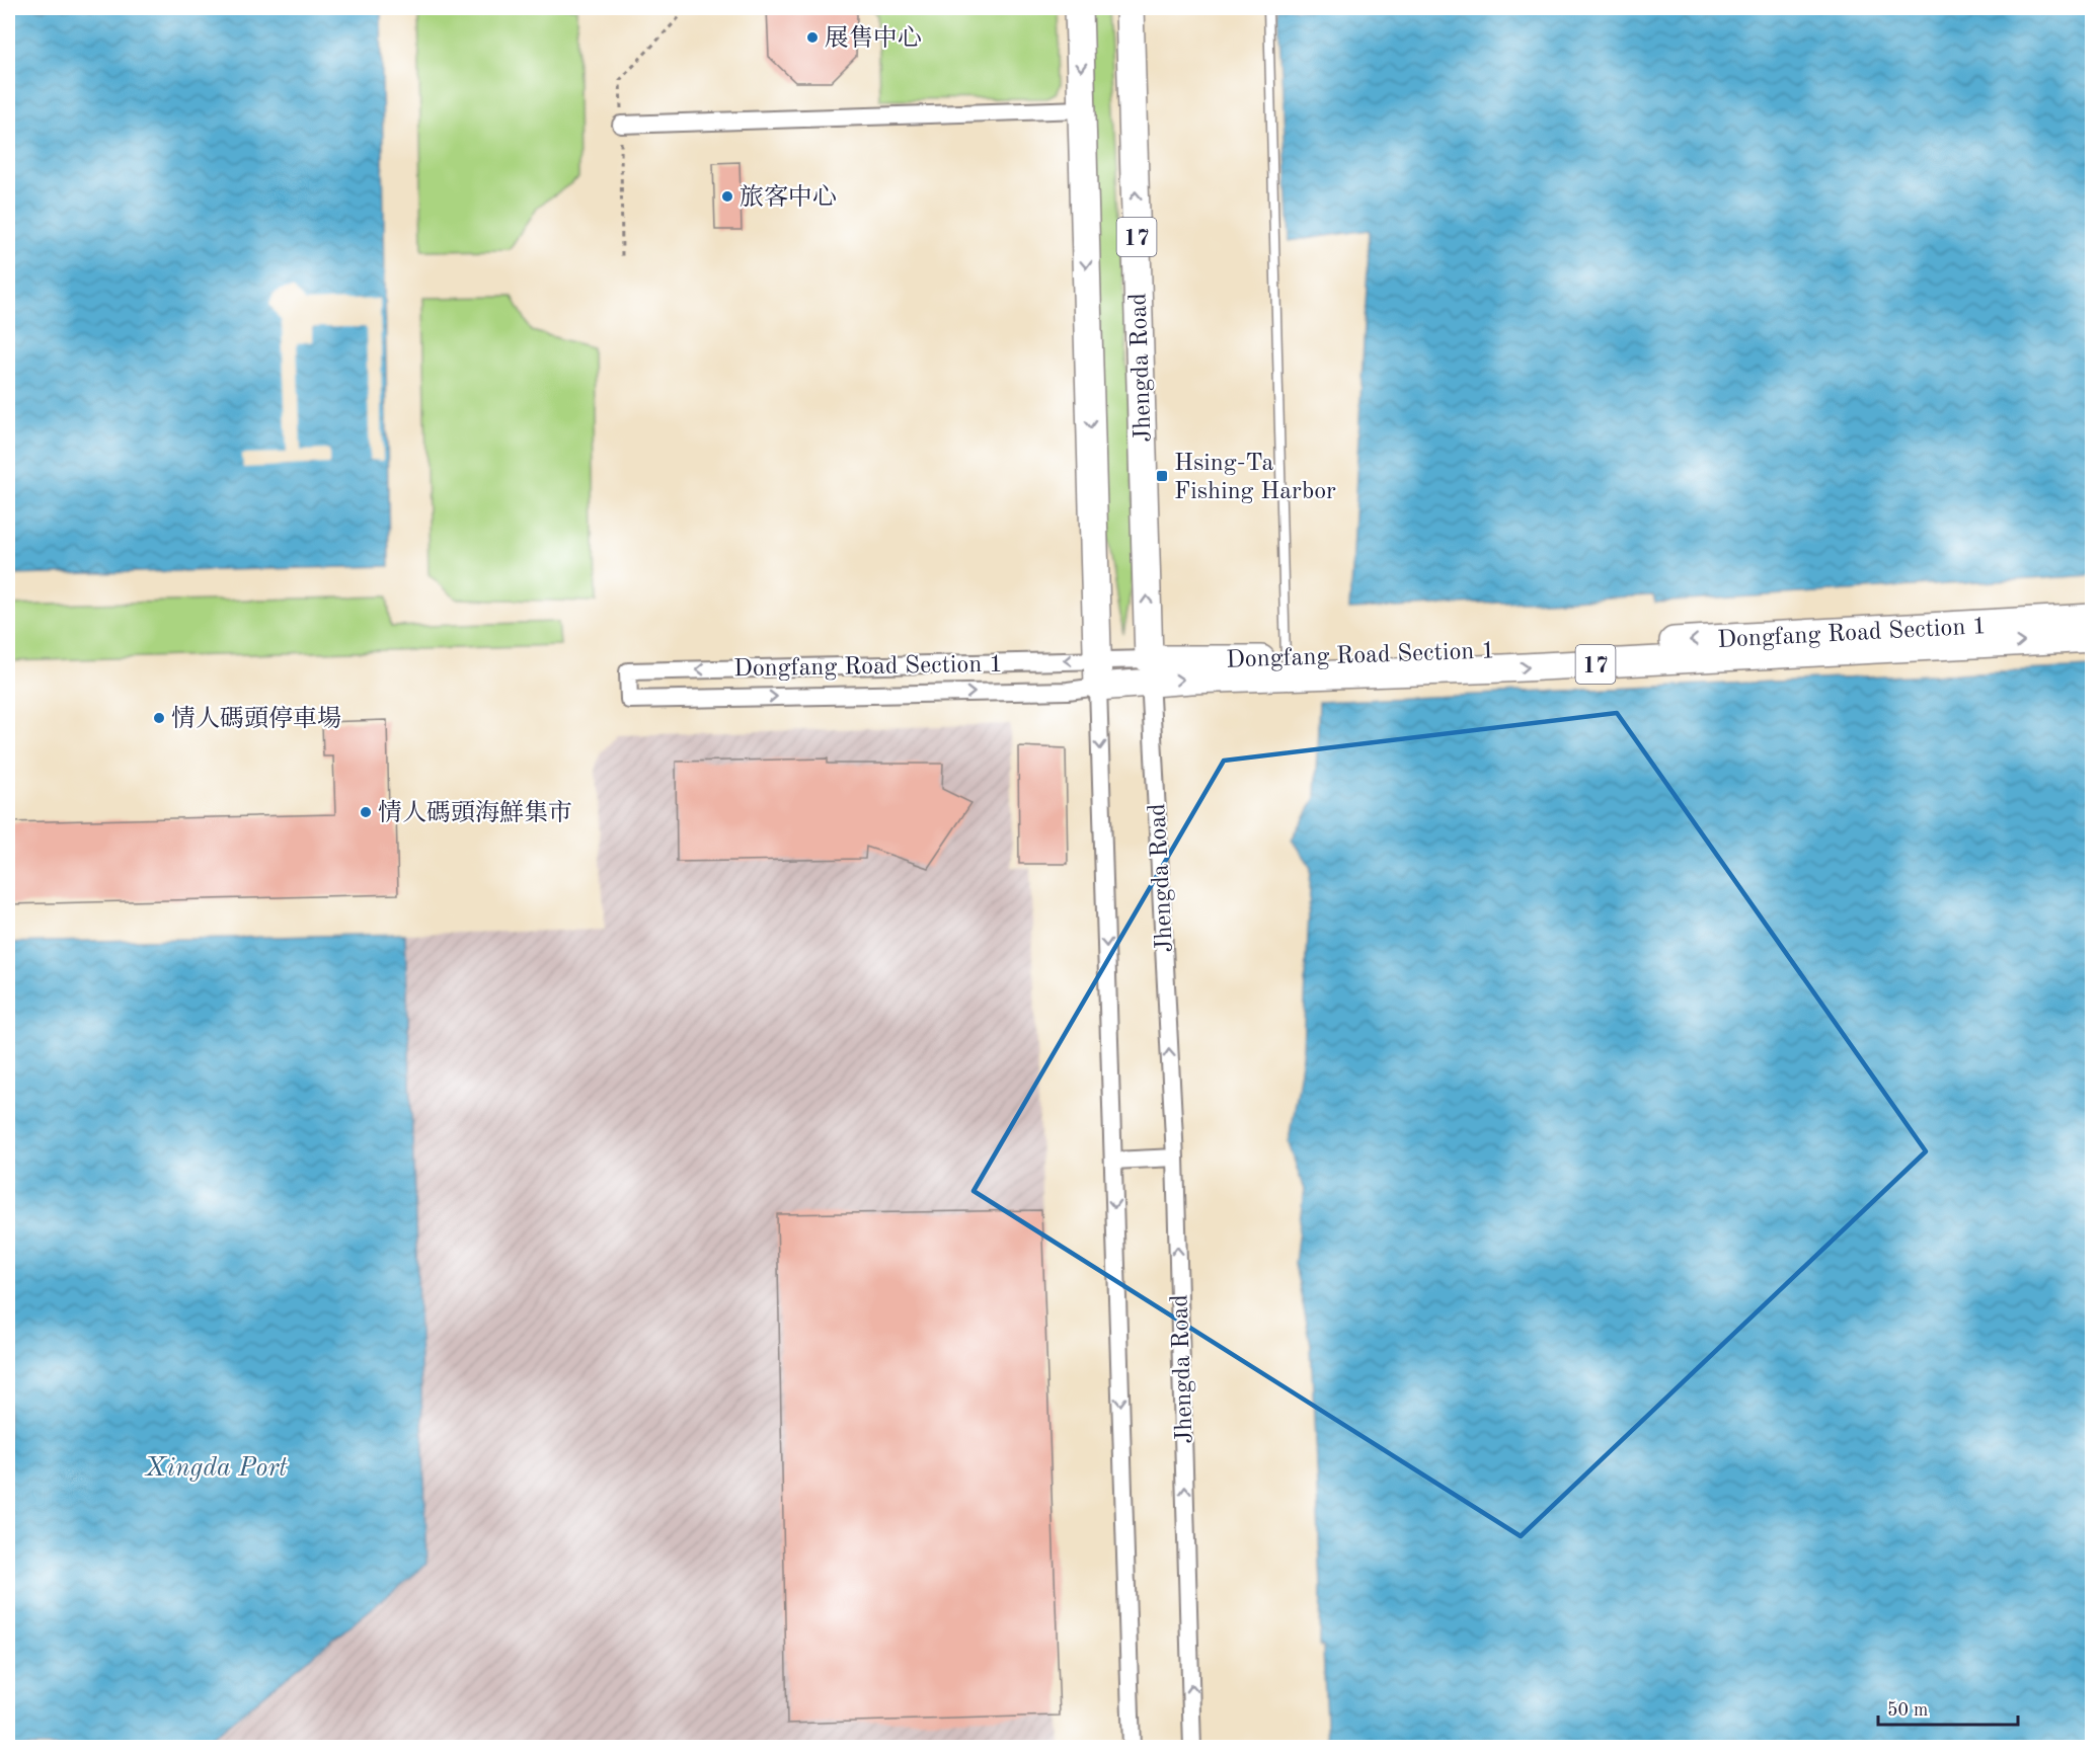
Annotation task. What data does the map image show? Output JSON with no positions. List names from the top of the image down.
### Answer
{
  "streets": {
    "main road": ["17", "Jhengda Road", "Dongfang Road Section 1"]
  },
  "crossings": [
    ["Jhengda Road", "Dongfang Road Section 1"]
  ],
  "water": ["Xingda Port"],
  "places": {
    "other": [
      "展售中心",
      "旅客中心",
      "情人碼頭停車場",
      "情人碼頭海鮮集市"
    ],
    "transit": ["Hsing-Ta Fishing Harbor"]
  },
  "scale_bar": "50 m"
}
